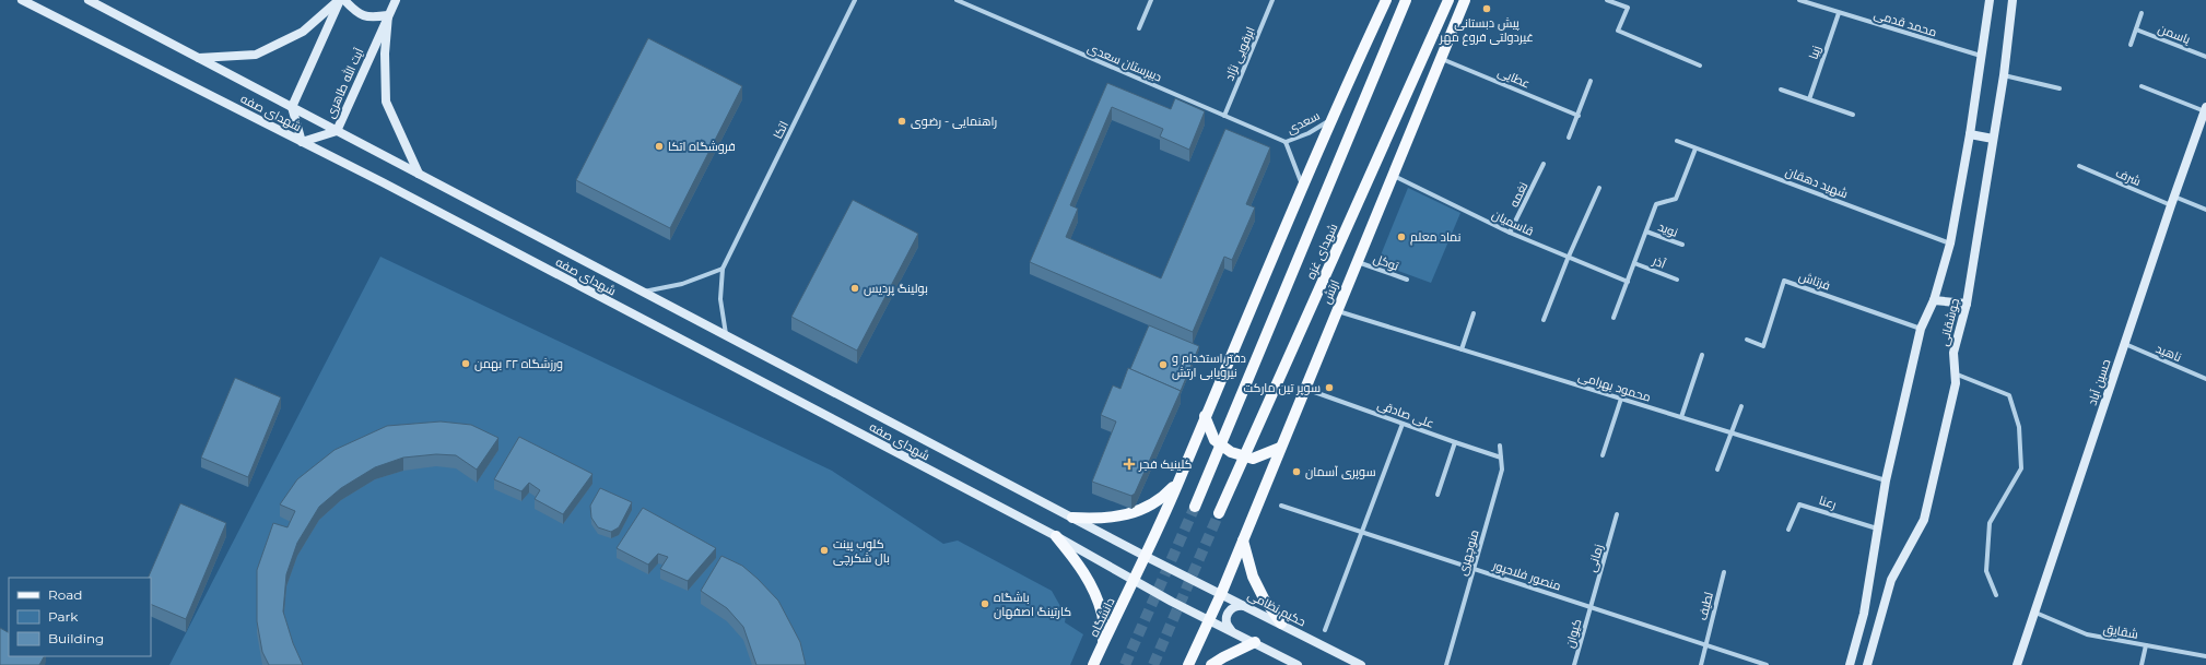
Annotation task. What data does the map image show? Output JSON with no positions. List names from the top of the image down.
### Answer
{
  "streets": {
    "main road": [
      "آیت الله طاهری",
      "شهدای صفه",
      "شهدای غزه",
      "ارتش",
      "جوشقانی",
      "حسین آباد",
      "حکیم نظامی",
      "دانشگاه"
    ],
    "street": [
      "محمد قدمی",
      "یاسمن",
      "زیبا",
      "ابرقویی نژاد",
      "دبیرستان سعدی",
      "عطایی",
      "سعدی",
      "اتکا",
      "شرف",
      "شهید دهقان",
      "نغمه",
      "قاسمیان",
      "نوید",
      "توکل",
      "آذر",
      "فرتاش",
      "ناهید",
      "محمود بهرامی",
      "علی صادقی",
      "رعنا",
      "منوچهری",
      "زمانی",
      "منصور فلاحپور",
      "لطیف",
      "شقایق",
      "کیوان"
    ]
  },
  "crossings": [
    ["محمد قدمی", "زیبا"],
    ["محمد قدمی", "جوشقانی"],
    ["ابرقویی نژاد", "دبیرستان سعدی"],
    ["دبیرستان سعدی", "سعدی"],
    ["عطایی", "ارتش"],
    ["آیت الله طاهری", "شهدای صفه"],
    ["شهدای صفه", "ارتش"],
    ["شهدای صفه", "حکیم نظامی"],
    ["شهدای صفه", "دانشگاه"],
    ["شرف", "حسین آباد"],
    ["شهید دهقان", "جوشقانی"],
    ["نغمه", "قاسمیان"],
    ["قاسمیان", "ارتش"],
    ["توکل", "ارتش"],
    ["فرتاش", "جوشقانی"],
    ["ارتش", "محمود بهرامی"],
    ["ارتش", "علی صادقی"],
    ["ارتش", "حکیم نظامی"],
    ["جوشقانی", "محمود بهرامی"],
    ["جوشقانی", "رعنا"],
    ["ناهید", "حسین آباد"],
    ["حسین آباد", "شقایق"],
    ["علی صادقی", "منوچهری"],
    ["منوچهری", "منصور فلاحپور"],
    ["زمانی", "منصور فلاحپور"],
    ["زمانی", "کیوان"],
    ["منصور فلاحپور", "لطیف"],
    ["منصور فلاحپور", "کیوان"]
  ],
  "places": {
    "other": [
      "پیش دبستانی غیردولتی فروغ مهر",
      "راهنمایی - رضوی",
      "فروشگاه اتکا",
      "نماد معلم",
      "بولینگ پردیس",
      "ورزشگاه ۲۲ بهمن",
      "دفتر استخدام و نیرویابی ارتش",
      "سوپر تین مارکت",
      "سوپری آسمان",
      "کلوب پینت بال شکرچی",
      "باشگاه کارتینگ اصفهان"
    ],
    "health": ["کلینیک فجر"]
  },
  "legend": ["Road", "Park", "Building"]
}
